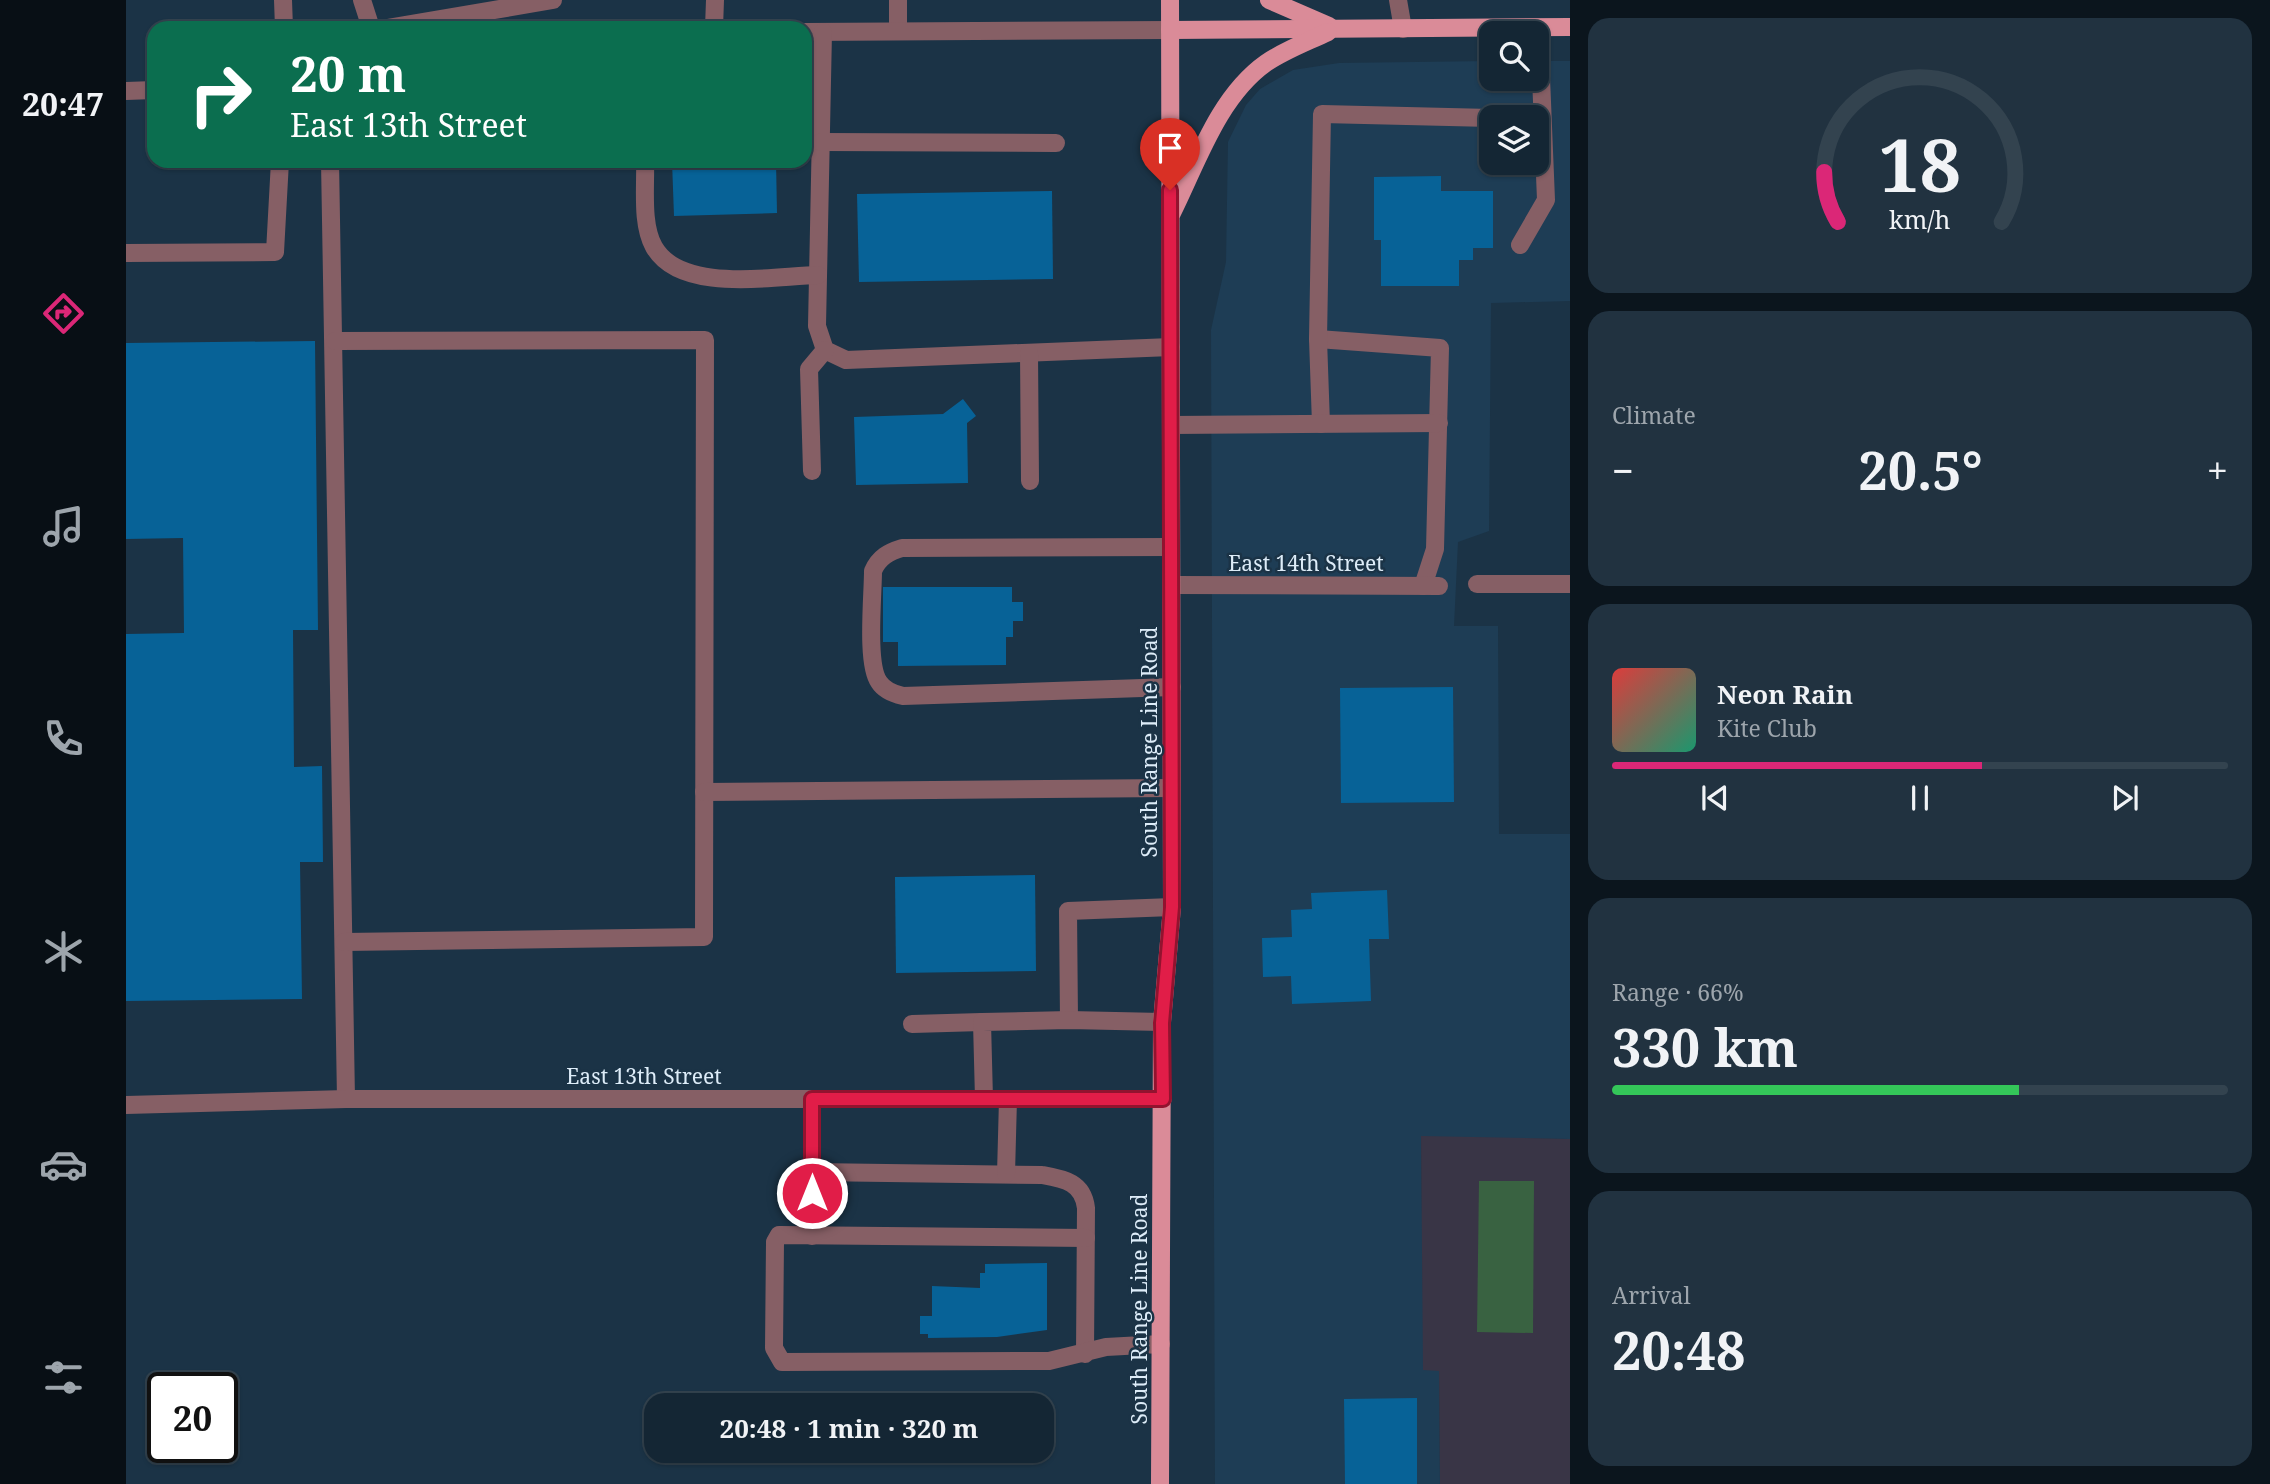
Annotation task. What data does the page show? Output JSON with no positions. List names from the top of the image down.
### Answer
{
  "streets": {
    "main road": ["South Range Line Road"],
    "street": ["East 14th Street", "East 13th Street"]
  },
  "crossings": [
    ["East 14th Street", "South Range Line Road"],
    ["South Range Line Road", "East 13th Street"]
  ],
  "page": {
    "tabs": "20:47",
    "turn": ["20 m", "East 13th Street"],
    "tile": [
      "Climate",
      ["Range · 66%", "330 km"],
      ["Arrival", "20:48"]
    ],
    "heat": ["−", "20.5°", "+"],
    "song": ["Neon Rain", "Kite Club"],
    "limit": "20",
    "trip": "20:48 · 1 min · 320 m",
    "gauge": ["18", "km/h"]
  }
}
